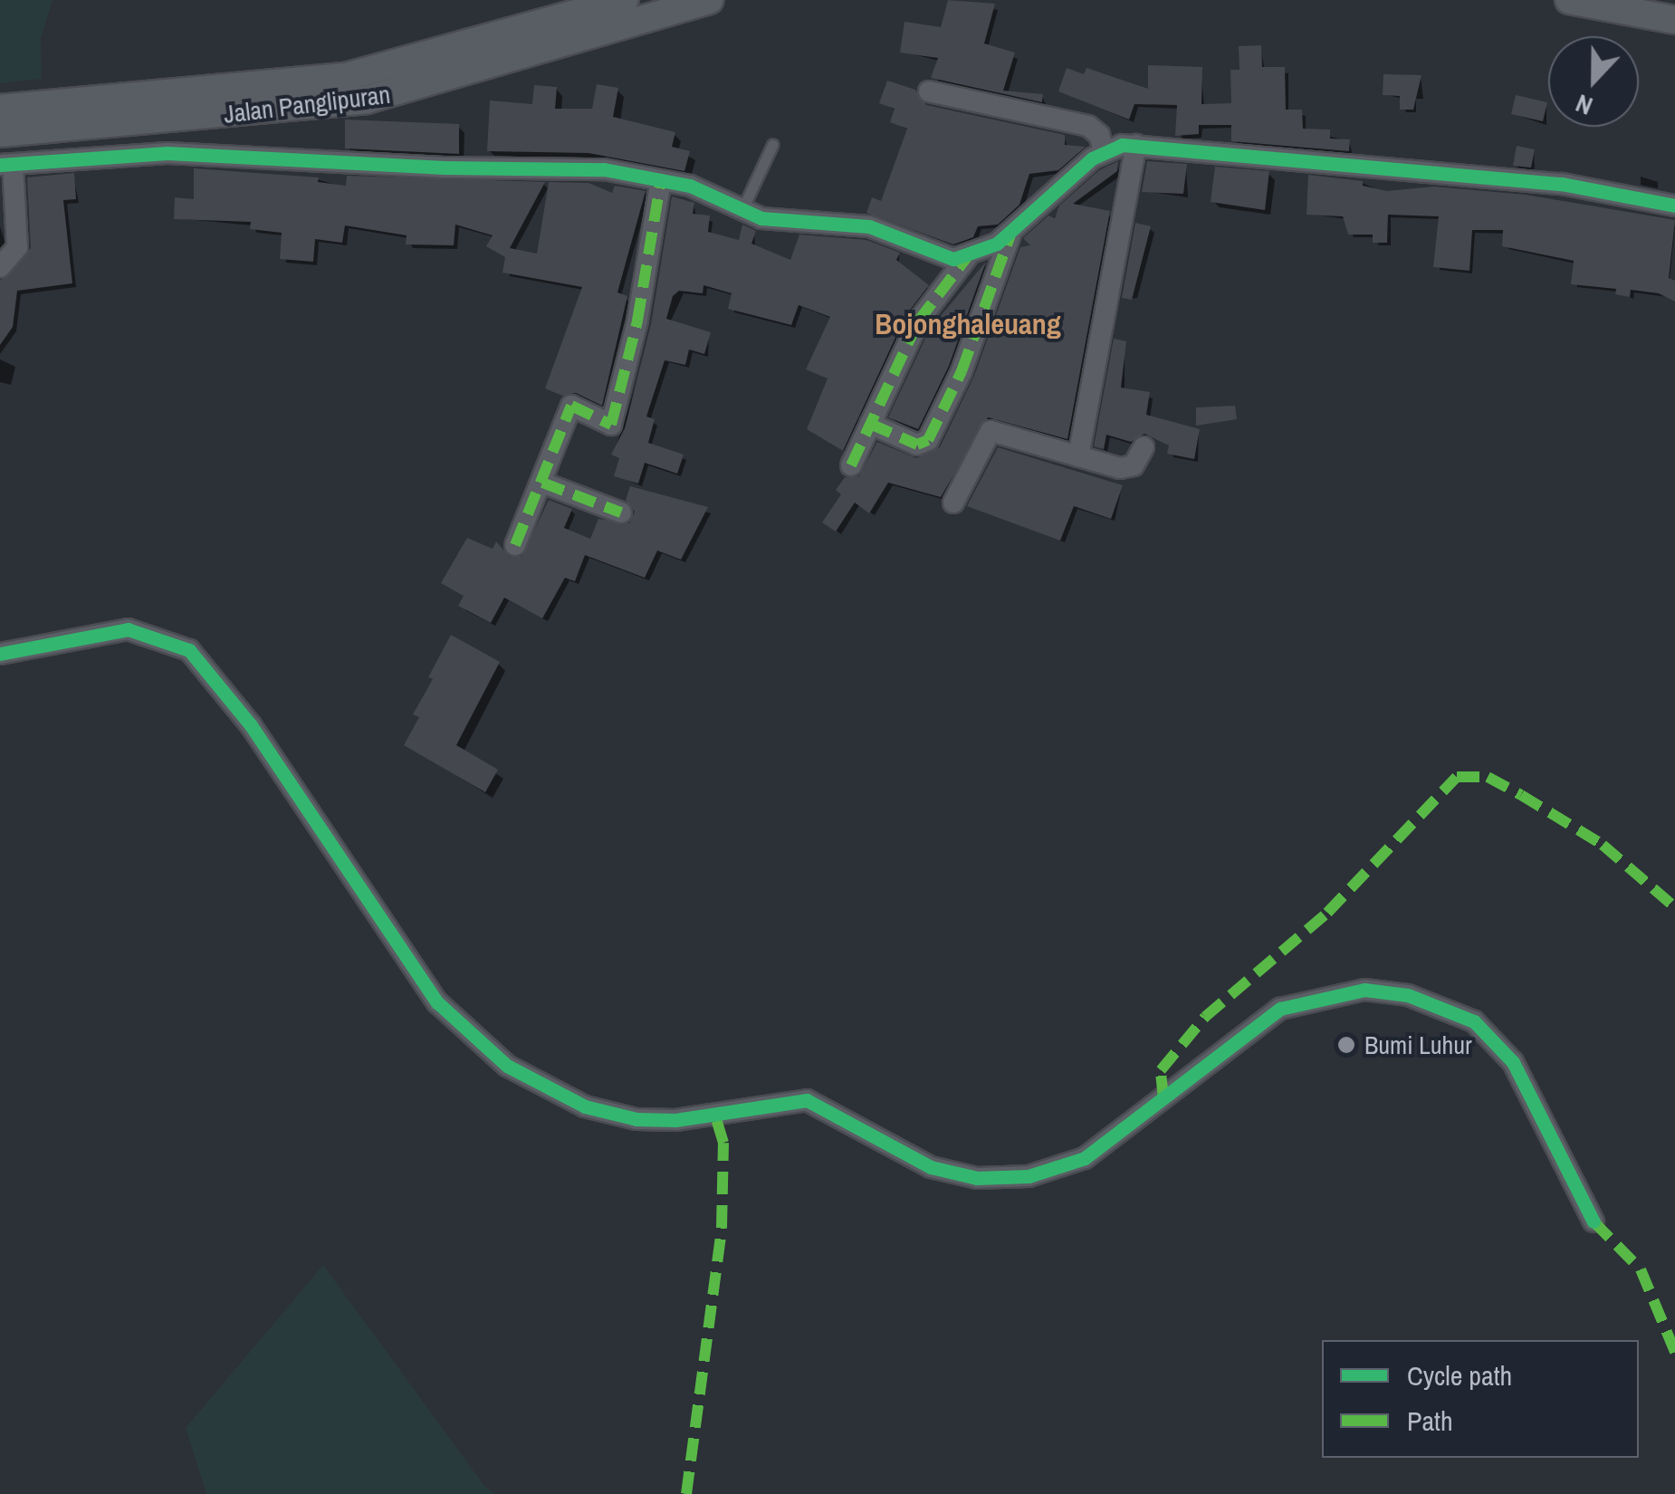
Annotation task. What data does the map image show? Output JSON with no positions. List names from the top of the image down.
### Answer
{
  "streets": {
    "main road": ["Jalan Panglipuran"]
  },
  "districts": ["Bojonghaleuang"],
  "places": ["Bumi Luhur"],
  "legend": ["Cycle path", "Path"],
  "north": "bottom"
}
